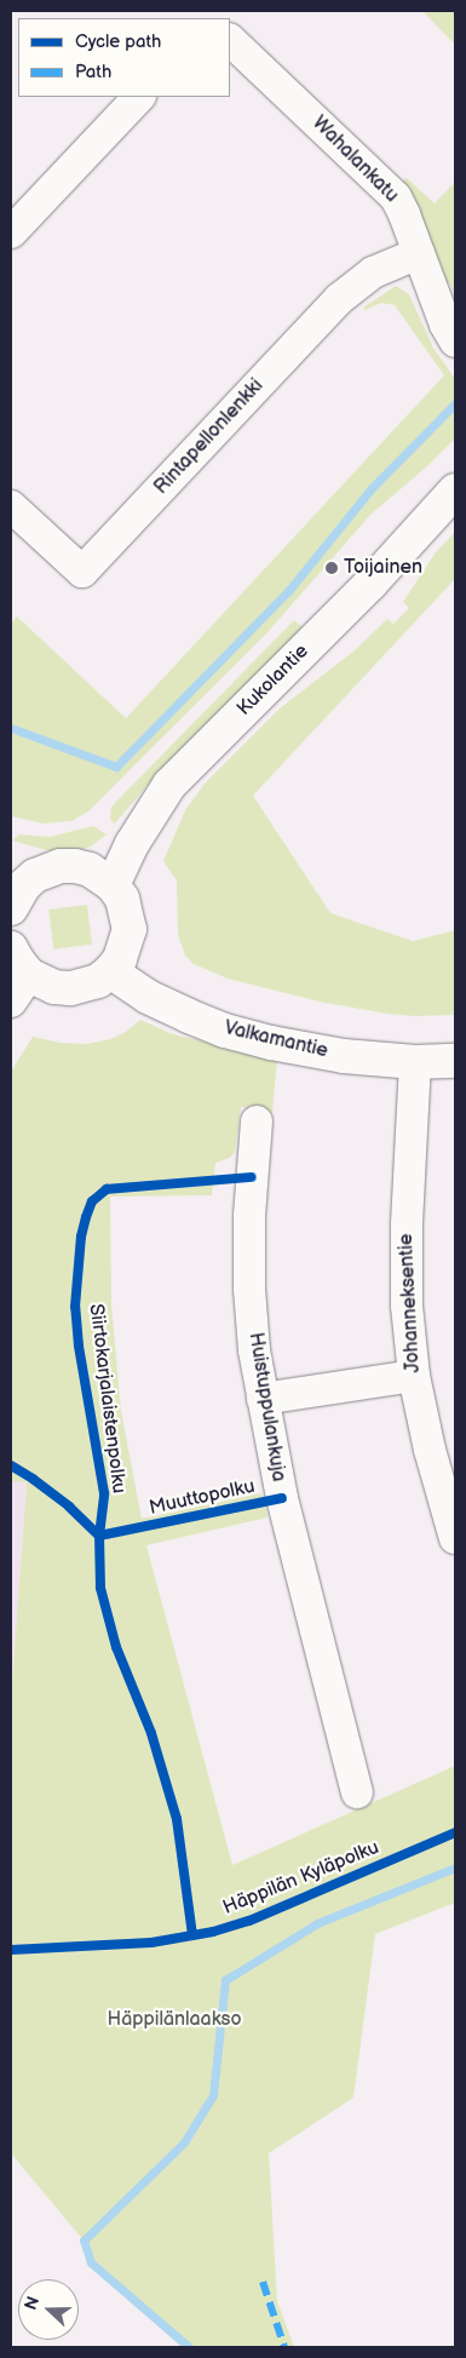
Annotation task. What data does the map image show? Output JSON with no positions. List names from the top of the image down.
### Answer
{
  "streets": {
    "street": [
      "Wahalankatu",
      "Rintapellonlenkki",
      "Kukolantie",
      "Valkamantie",
      "Johanneksentie",
      "Huistuppulankuja"
    ],
    "cycle path": ["Siirtokarjalaistenpolku", "Muuttopolku", "Häppilän Kyläpolku"]
  },
  "crossings": [
    ["Wahalankatu", "Rintapellonlenkki"],
    ["Valkamantie", "Johanneksentie"]
  ],
  "parks": ["Häppilänlaakso"],
  "places": ["Toijainen"],
  "legend": ["Cycle path", "Path"],
  "north": "left"
}
